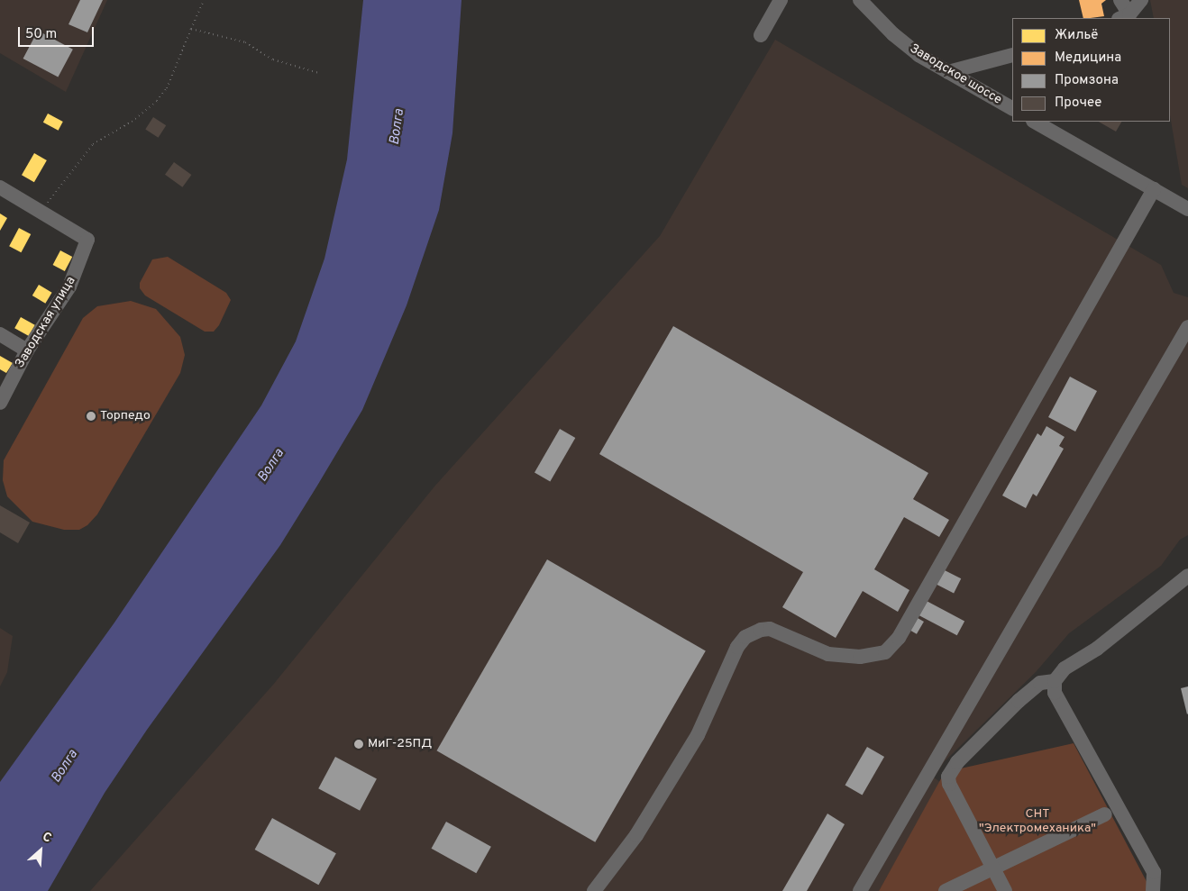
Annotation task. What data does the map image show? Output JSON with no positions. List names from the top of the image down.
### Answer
{
  "streets": {
    "street": ["Заводское шоссе", "Заводская улица"]
  },
  "water": ["Волга"],
  "parks": ["СНТ \"Электромеханика\""],
  "places": ["Торпедо", "МиГ-25ПД"],
  "legend": [
    "Жильё",
    "Медицина",
    "Промзона",
    "Прочее"
  ],
  "scale_bar": "50 m",
  "north": "top right"
}
